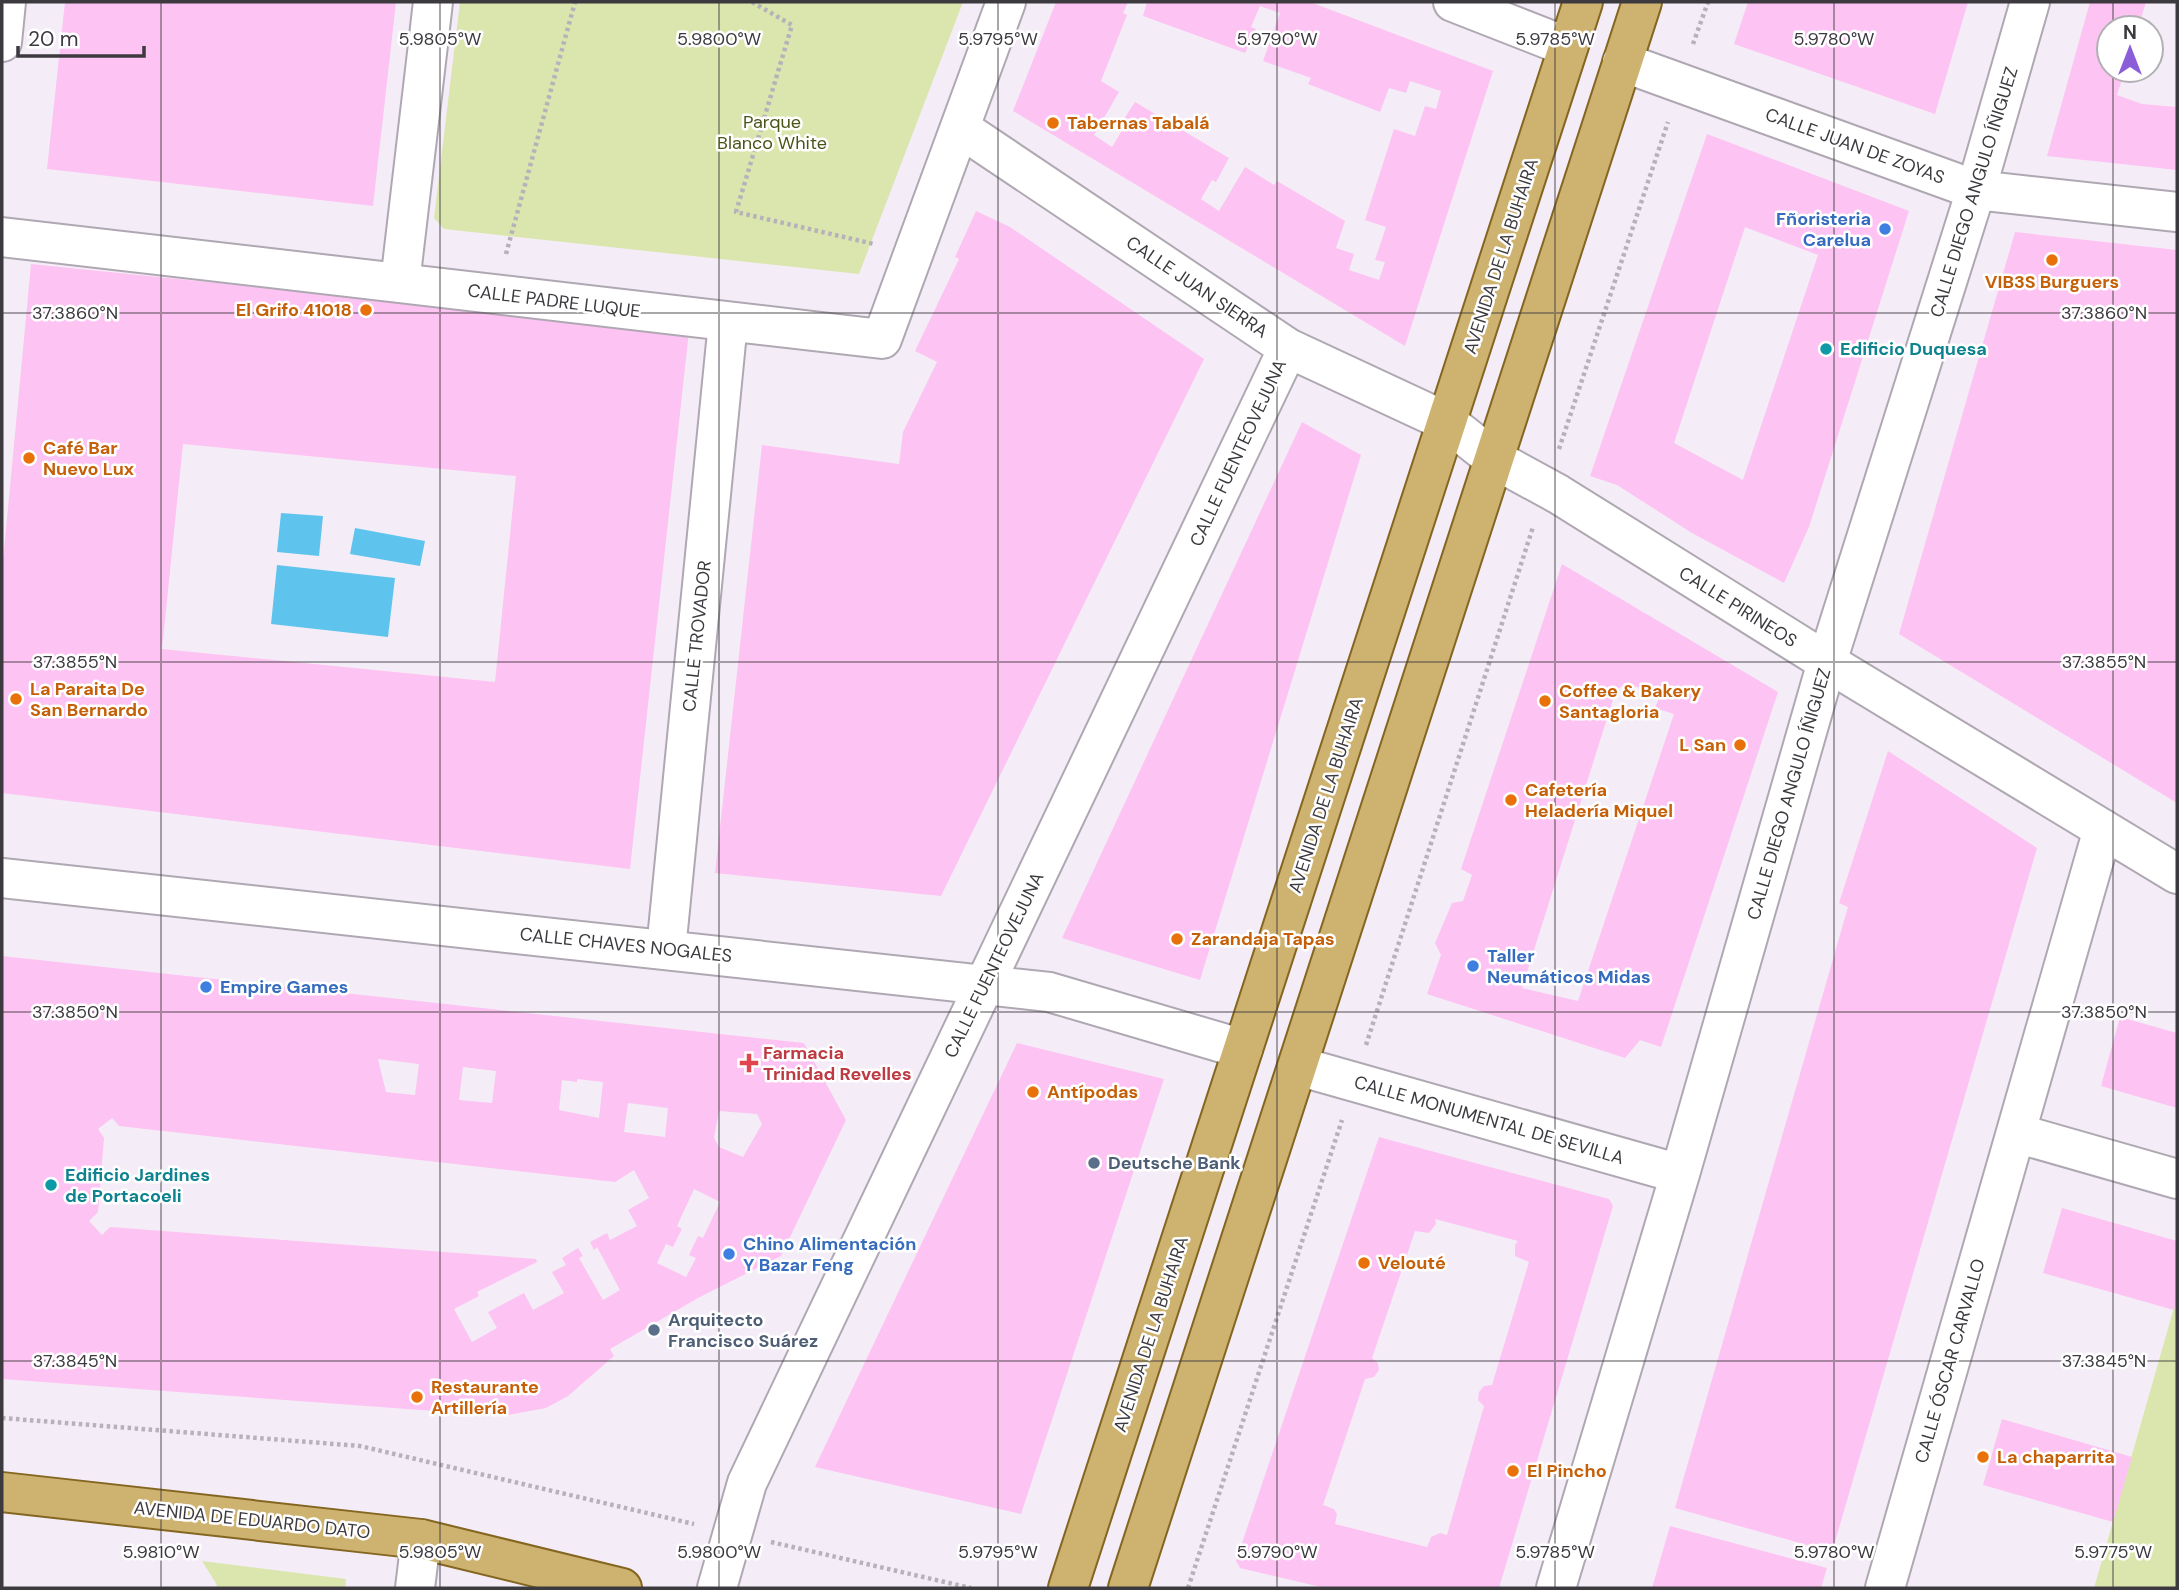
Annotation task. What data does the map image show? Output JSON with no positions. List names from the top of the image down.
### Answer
{
  "streets": {
    "main road": ["AVENIDA DE LA BUHAIRA", "AVENIDA DE EDUARDO DATO"],
    "street": [
      "CALLE JUAN DE ZOYAS",
      "CALLE DIEGO ANGULO ÍÑIGUEZ",
      "CALLE JUAN SIERRA",
      "CALLE PADRE LUQUE",
      "CALLE FUENTEOVEJUNA",
      "CALLE PIRINEOS",
      "CALLE TROVADOR",
      "CALLE CHAVES NOGALES",
      "CALLE MONUMENTAL DE SEVILLA",
      "CALLE ÓSCAR CARVALLO"
    ]
  },
  "crossings": [
    ["CALLE JUAN DE ZOYAS", "CALLE DIEGO ANGULO ÍÑIGUEZ"],
    ["CALLE DIEGO ANGULO ÍÑIGUEZ", "CALLE PIRINEOS"],
    ["CALLE DIEGO ANGULO ÍÑIGUEZ", "CALLE MONUMENTAL DE SEVILLA"],
    ["AVENIDA DE LA BUHAIRA", "CALLE JUAN SIERRA"],
    ["AVENIDA DE LA BUHAIRA", "CALLE PIRINEOS"],
    ["AVENIDA DE LA BUHAIRA", "CALLE CHAVES NOGALES"],
    ["CALLE JUAN SIERRA", "CALLE PADRE LUQUE"],
    ["CALLE JUAN SIERRA", "CALLE FUENTEOVEJUNA"],
    ["CALLE JUAN SIERRA", "CALLE PIRINEOS"],
    ["CALLE PADRE LUQUE", "CALLE TROVADOR"],
    ["CALLE FUENTEOVEJUNA", "CALLE CHAVES NOGALES"],
    ["CALLE PIRINEOS", "CALLE ÓSCAR CARVALLO"],
    ["CALLE TROVADOR", "CALLE CHAVES NOGALES"]
  ],
  "parks": ["Parque Blanco White"],
  "places": {
    "other": [
      "Tabernas Tabalá",
      "Fñoristeria Carelua",
      "VIB3S Burguers",
      "El Grifo 41018",
      "Edificio Duquesa",
      "Café Bar Nuevo Lux",
      "La Paraita De San Bernardo",
      "Coffee & Bakery Santagloria",
      "L San",
      "Cafetería Heladería Miquel",
      "Zarandaja Tapas",
      "Taller Neumáticos Midas",
      "Empire Games",
      "Antípodas",
      "Deutsche Bank",
      "Edificio Jardines de Portacoeli",
      "Chino Alimentación Y Bazar Feng",
      "Velouté",
      "Arquitecto Francisco Suárez",
      "Restaurante Artillería",
      "La chaparrita",
      "El Pincho"
    ],
    "health": ["Farmacia Trinidad Revelles"]
  },
  "scale_bar": "20 m",
  "north": "top",
  "coordinates": [
    "5.9805°W",
    "5.9800°W",
    "5.9795°W",
    "5.9790°W",
    "5.9785°W",
    "5.9780°W",
    "37.3860°N",
    "37.3855°N",
    "37.3850°N",
    "37.3845°N",
    "5.9810°W",
    "5.9775°W"
  ]
}
